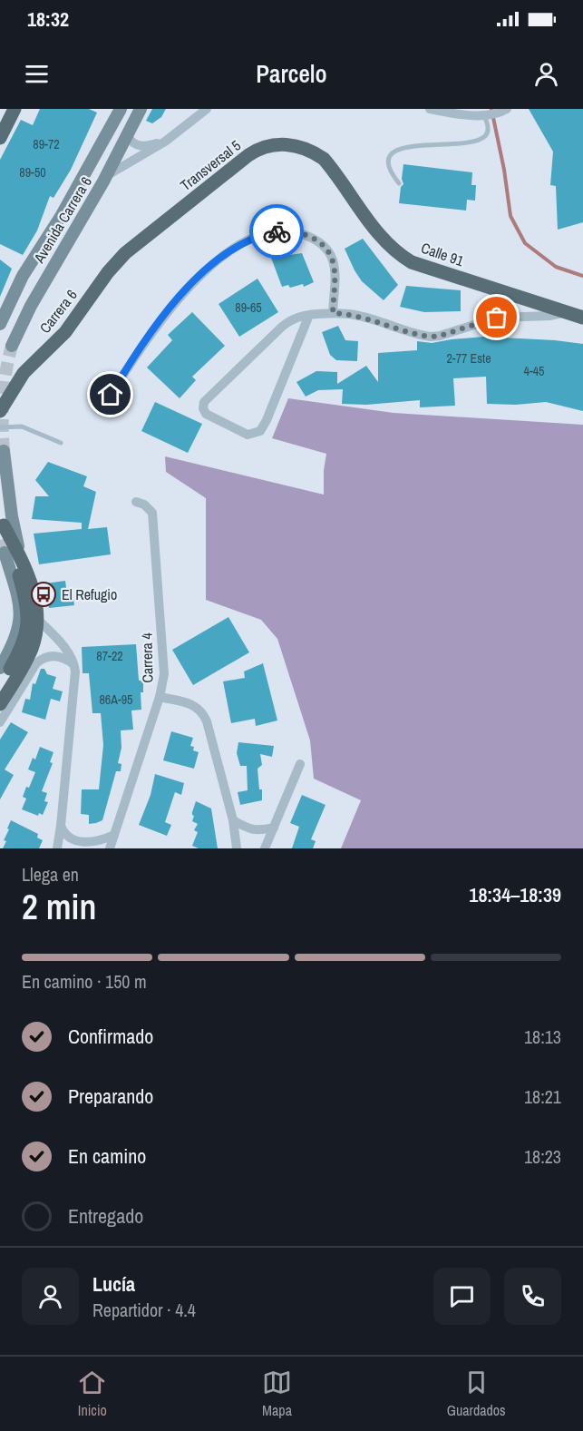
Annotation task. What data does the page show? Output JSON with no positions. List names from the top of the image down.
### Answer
{
  "streets": {
    "main road": [
      "Transversal 5",
      "Avenida Carrera 6",
      "Calle 91",
      "Carrera 6"
    ],
    "street": ["Carrera 4"]
  },
  "crossings": [
    ["Transversal 5", "Calle 91"],
    ["Transversal 5", "Carrera 6"]
  ],
  "places": {
    "bus stop": ["El Refugio"]
  },
  "house_numbers": [
    "89-72",
    "89-50",
    "89-65",
    "2-77 Este",
    "4-45",
    "87-22",
    "86A-95"
  ],
  "page": {
    "status": "18:32",
    "header": "Parcelo",
    "heading": ["2 min", "Llega en", "18:34–18:39"],
    "panel": ["Lucía", "Repartidor · 4.4"],
    "bar": "En camino · 150 m",
    "list": [
      ["Confirmado", "18:13"],
      ["Preparando", "18:21"],
      ["En camino", "18:23"],
      "Entregado"
    ],
    "tabs": ["Inicio", "Mapa", "Guardados"]
  }
}
